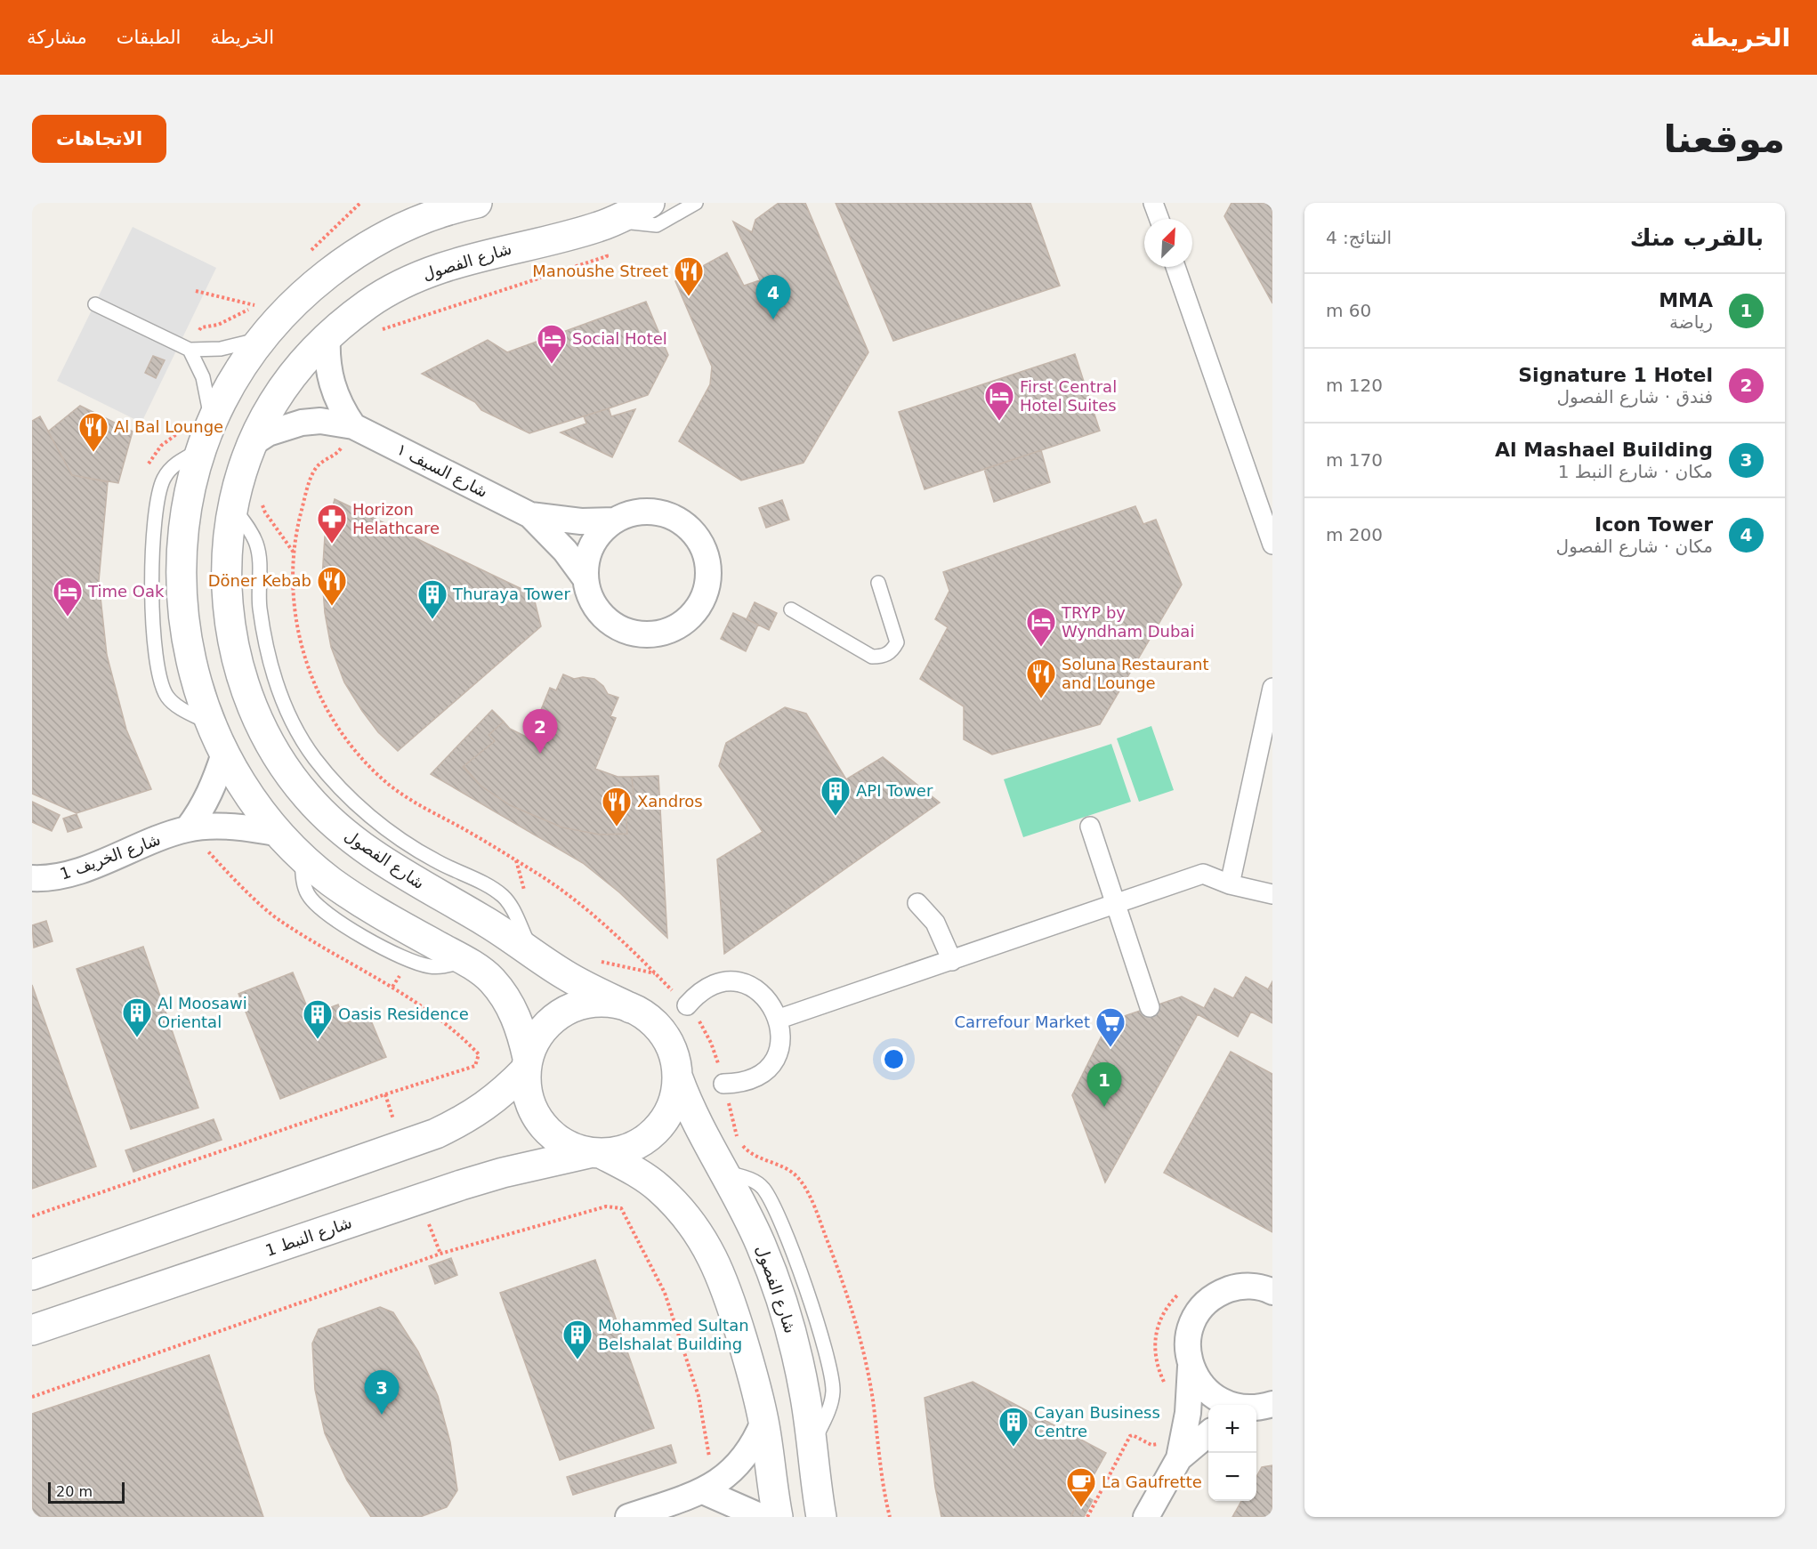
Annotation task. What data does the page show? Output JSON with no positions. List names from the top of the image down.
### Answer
{
  "streets": {
    "street": [
      "شارع الفصول",
      "شارع السيف ١",
      "شارع الخريف 1",
      "شارع النبط 1"
    ]
  },
  "crossings": [
    ["شارع الفصول", "شارع النبط 1"]
  ],
  "places": {
    "restaurant": [
      "Manoushe Street",
      "Al Bal Lounge",
      "Döner Kebab",
      "Soluna Restaurant and Lounge",
      "Xandros"
    ],
    "hotel": [
      "Social Hotel",
      "First Central Hotel Suites",
      "Time Oak",
      "TRYP by Wyndham Dubai"
    ],
    "pharmacy": ["Horizon Helathcare"],
    "building": [
      "Thuraya Tower",
      "API Tower",
      "Al Moosawi Oriental",
      "Oasis Residence",
      "Mohammed Sultan Belshalat Building",
      "Cayan Business Centre"
    ],
    "supermarket": ["Carrefour Market"],
    "cafe": ["La Gaufrette"]
  },
  "scale_bar": "20 m",
  "north": "top right",
  "page": {
    "header": "الخريطة",
    "nav": ["الخريطة", "الطبقات", "مشاركة"],
    "buttons": "الاتجاهات",
    "title": "موقعنا",
    "heading": ["بالقرب منك", "النتائج: 4"],
    "list": [
      {
        "mark": "1",
        "name": "MMA",
        "note": "رياضة",
        "value": "60 m"
      },
      {
        "mark": "2",
        "name": "Signature 1 Hotel",
        "note": "فندق · شارع الفصول",
        "value": "120 m"
      },
      {
        "mark": "3",
        "name": "Al Mashael Building",
        "note": "مكان · شارع النبط 1",
        "value": "170 m"
      },
      {
        "mark": "4",
        "name": "Icon Tower",
        "note": "مكان · شارع الفصول",
        "value": "200 m"
      }
    ],
    "pins": [
      "4",
      "2",
      "1",
      "3"
    ],
    "map_buttons": ["+", "−"],
    "scale": "20 m"
  }
}
